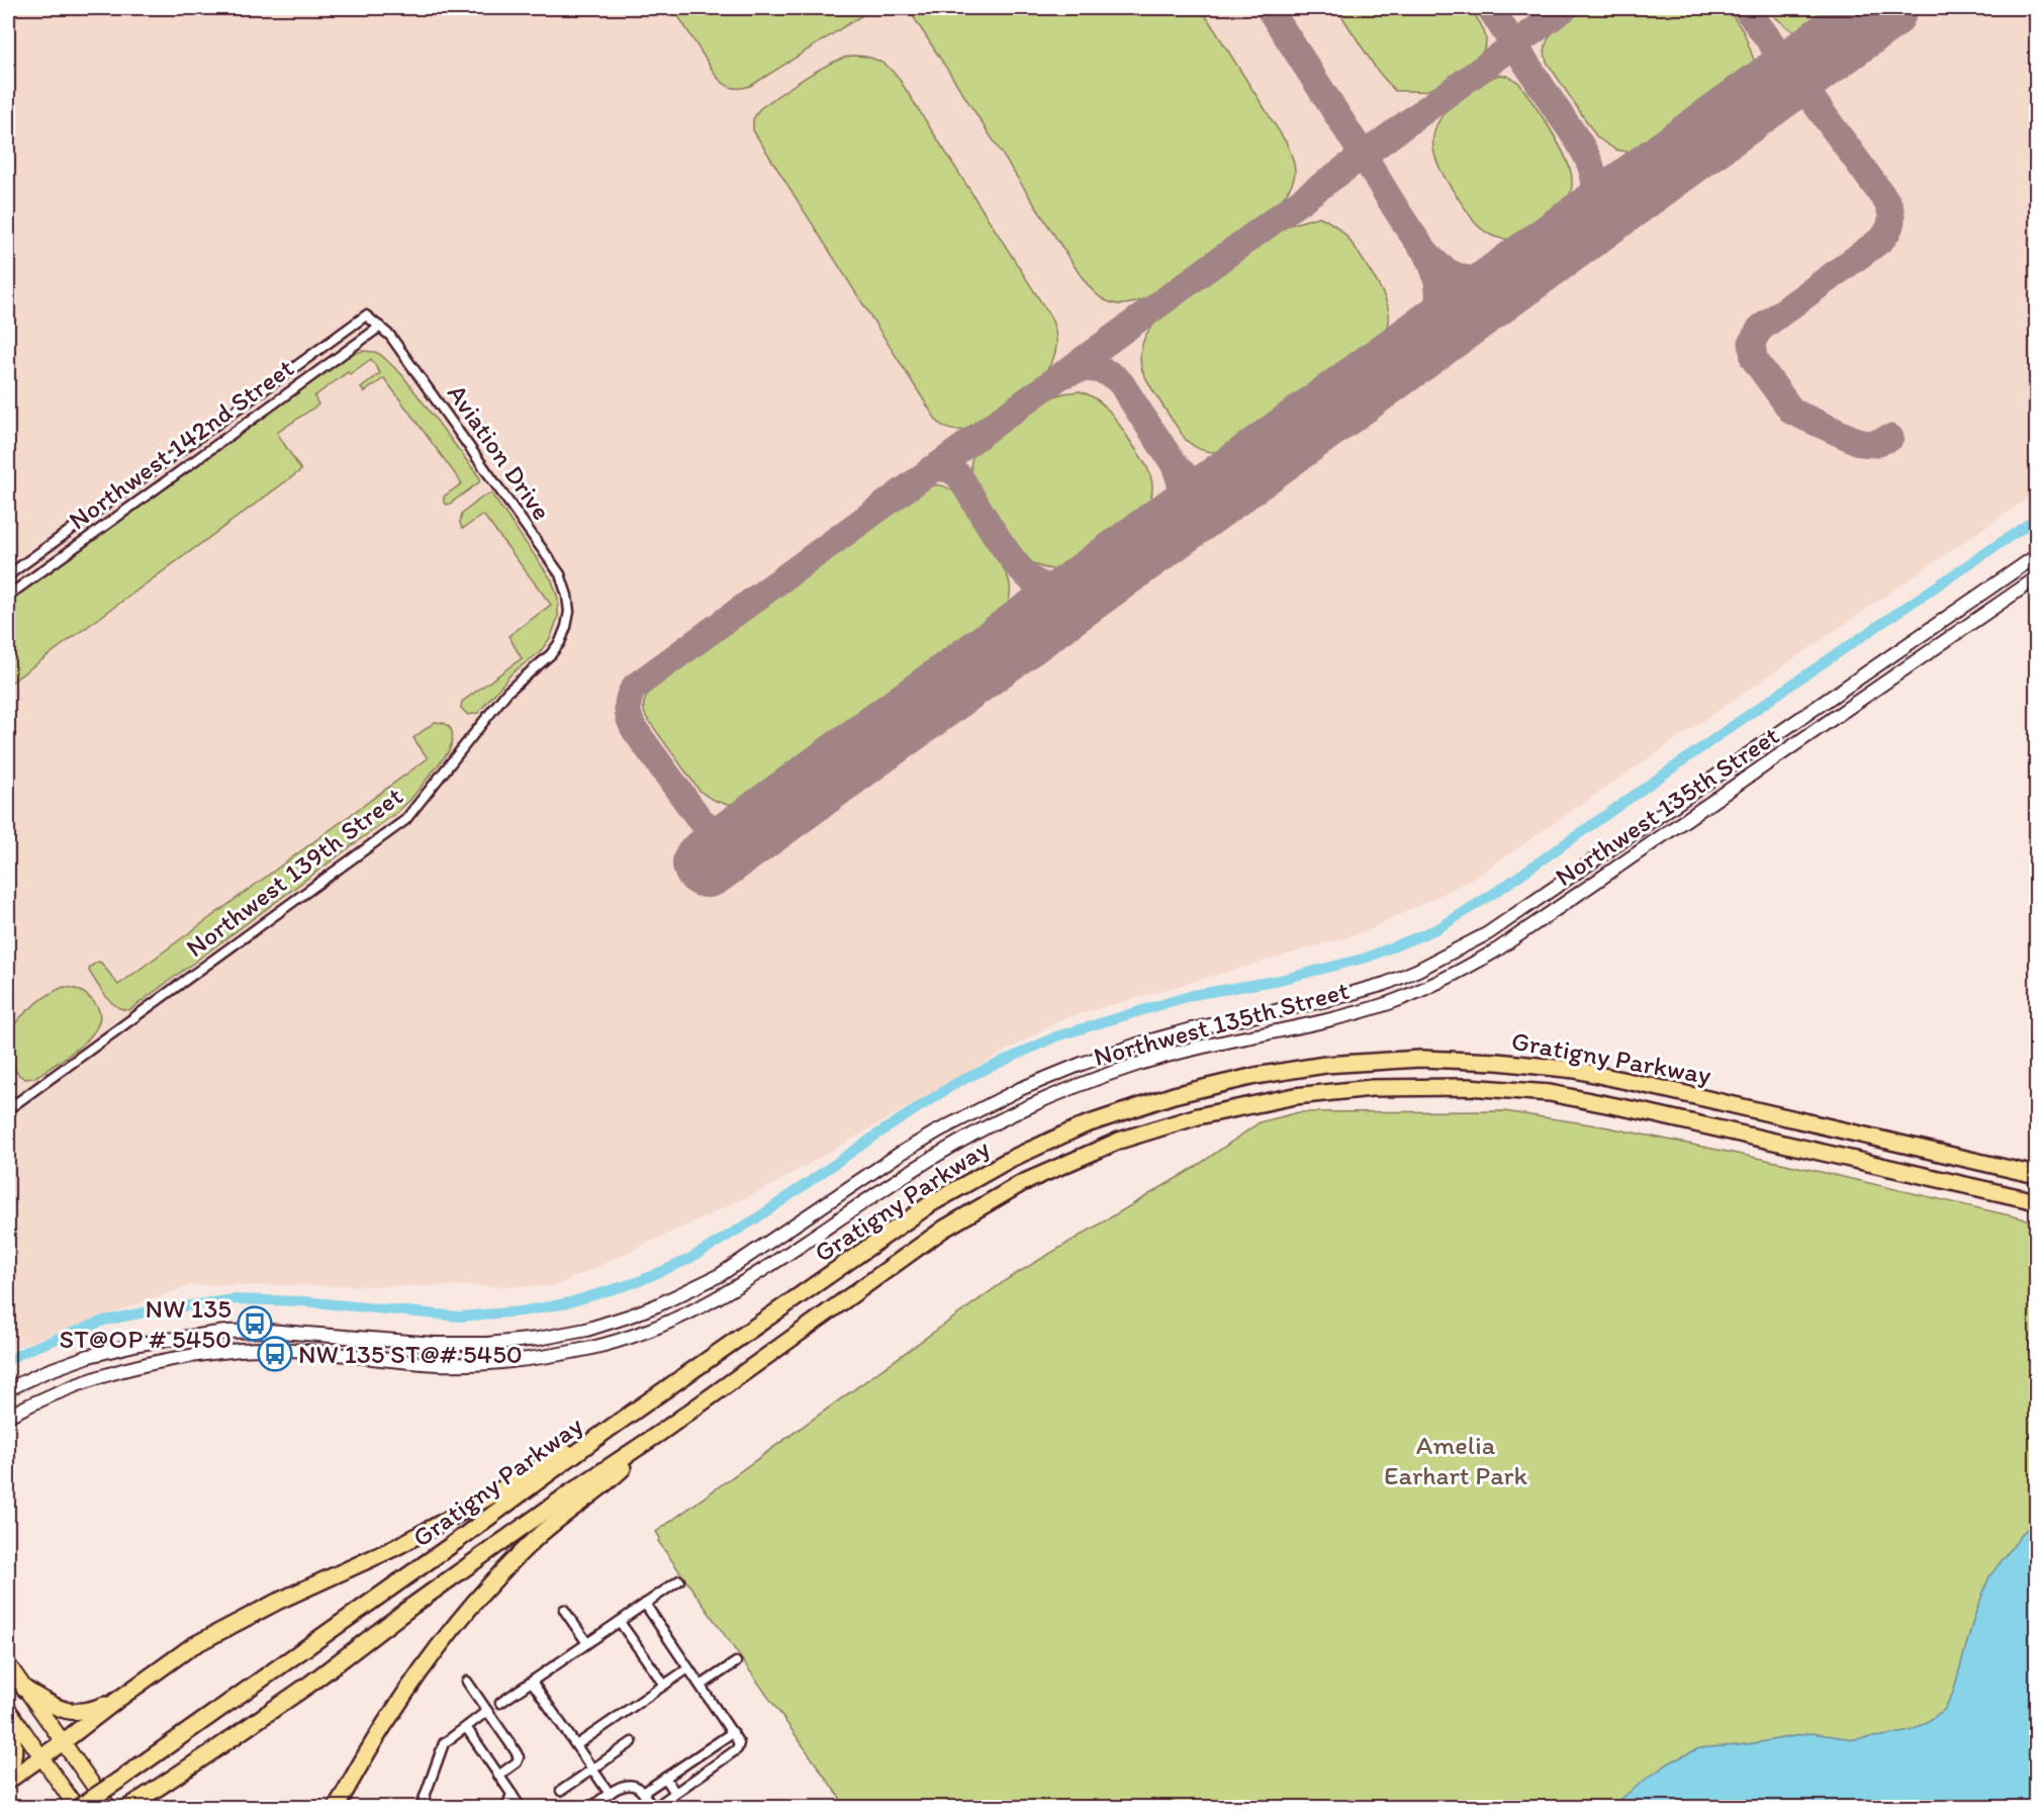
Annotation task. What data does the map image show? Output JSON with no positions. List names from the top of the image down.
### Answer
{
  "streets": {
    "highway": ["Gratigny Parkway"],
    "main road": ["Northwest 135th Street"],
    "street": ["Northwest 142nd Street", "Aviation Drive", "Northwest 139th Street"]
  },
  "crossings": [
    ["Northwest 142nd Street", "Aviation Drive"],
    ["Aviation Drive", "Northwest 139th Street"]
  ],
  "parks": ["Amelia Earhart Park"],
  "places": {
    "bus stop": ["NW 135 ST@OP # 5450", "NW 135 ST@# 5450"]
  }
}
